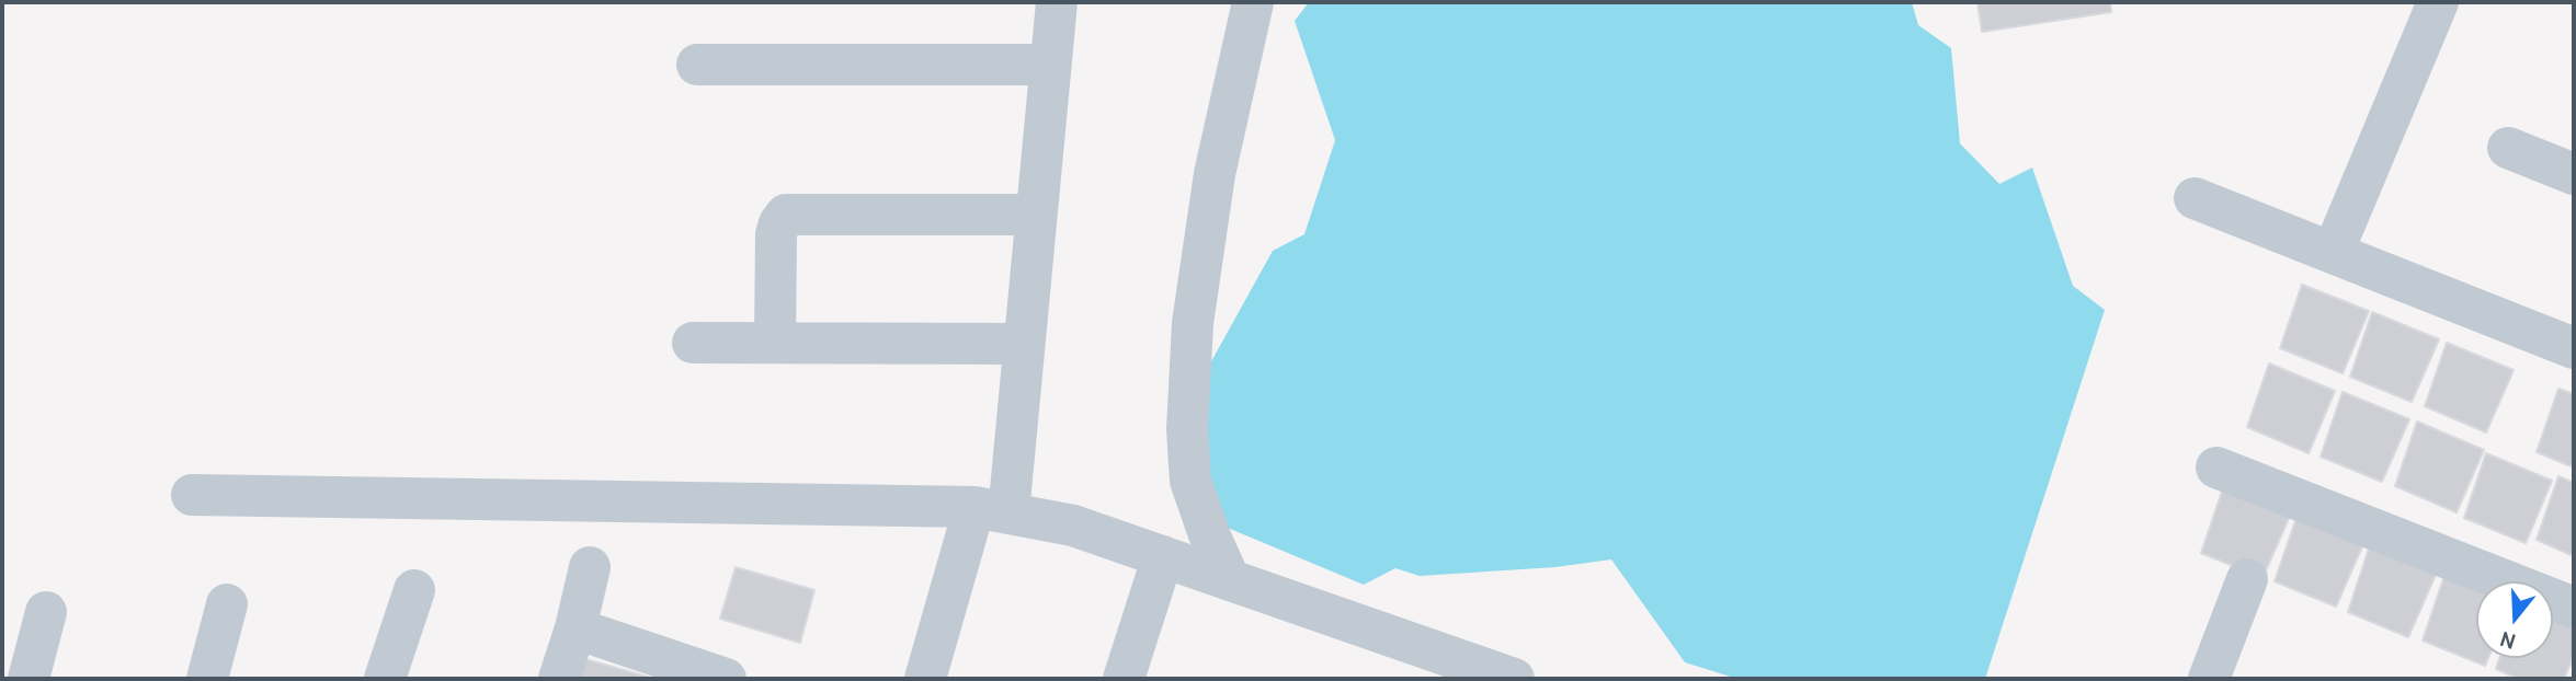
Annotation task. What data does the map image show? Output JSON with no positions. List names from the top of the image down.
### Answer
{
  "north": "bottom"
}
